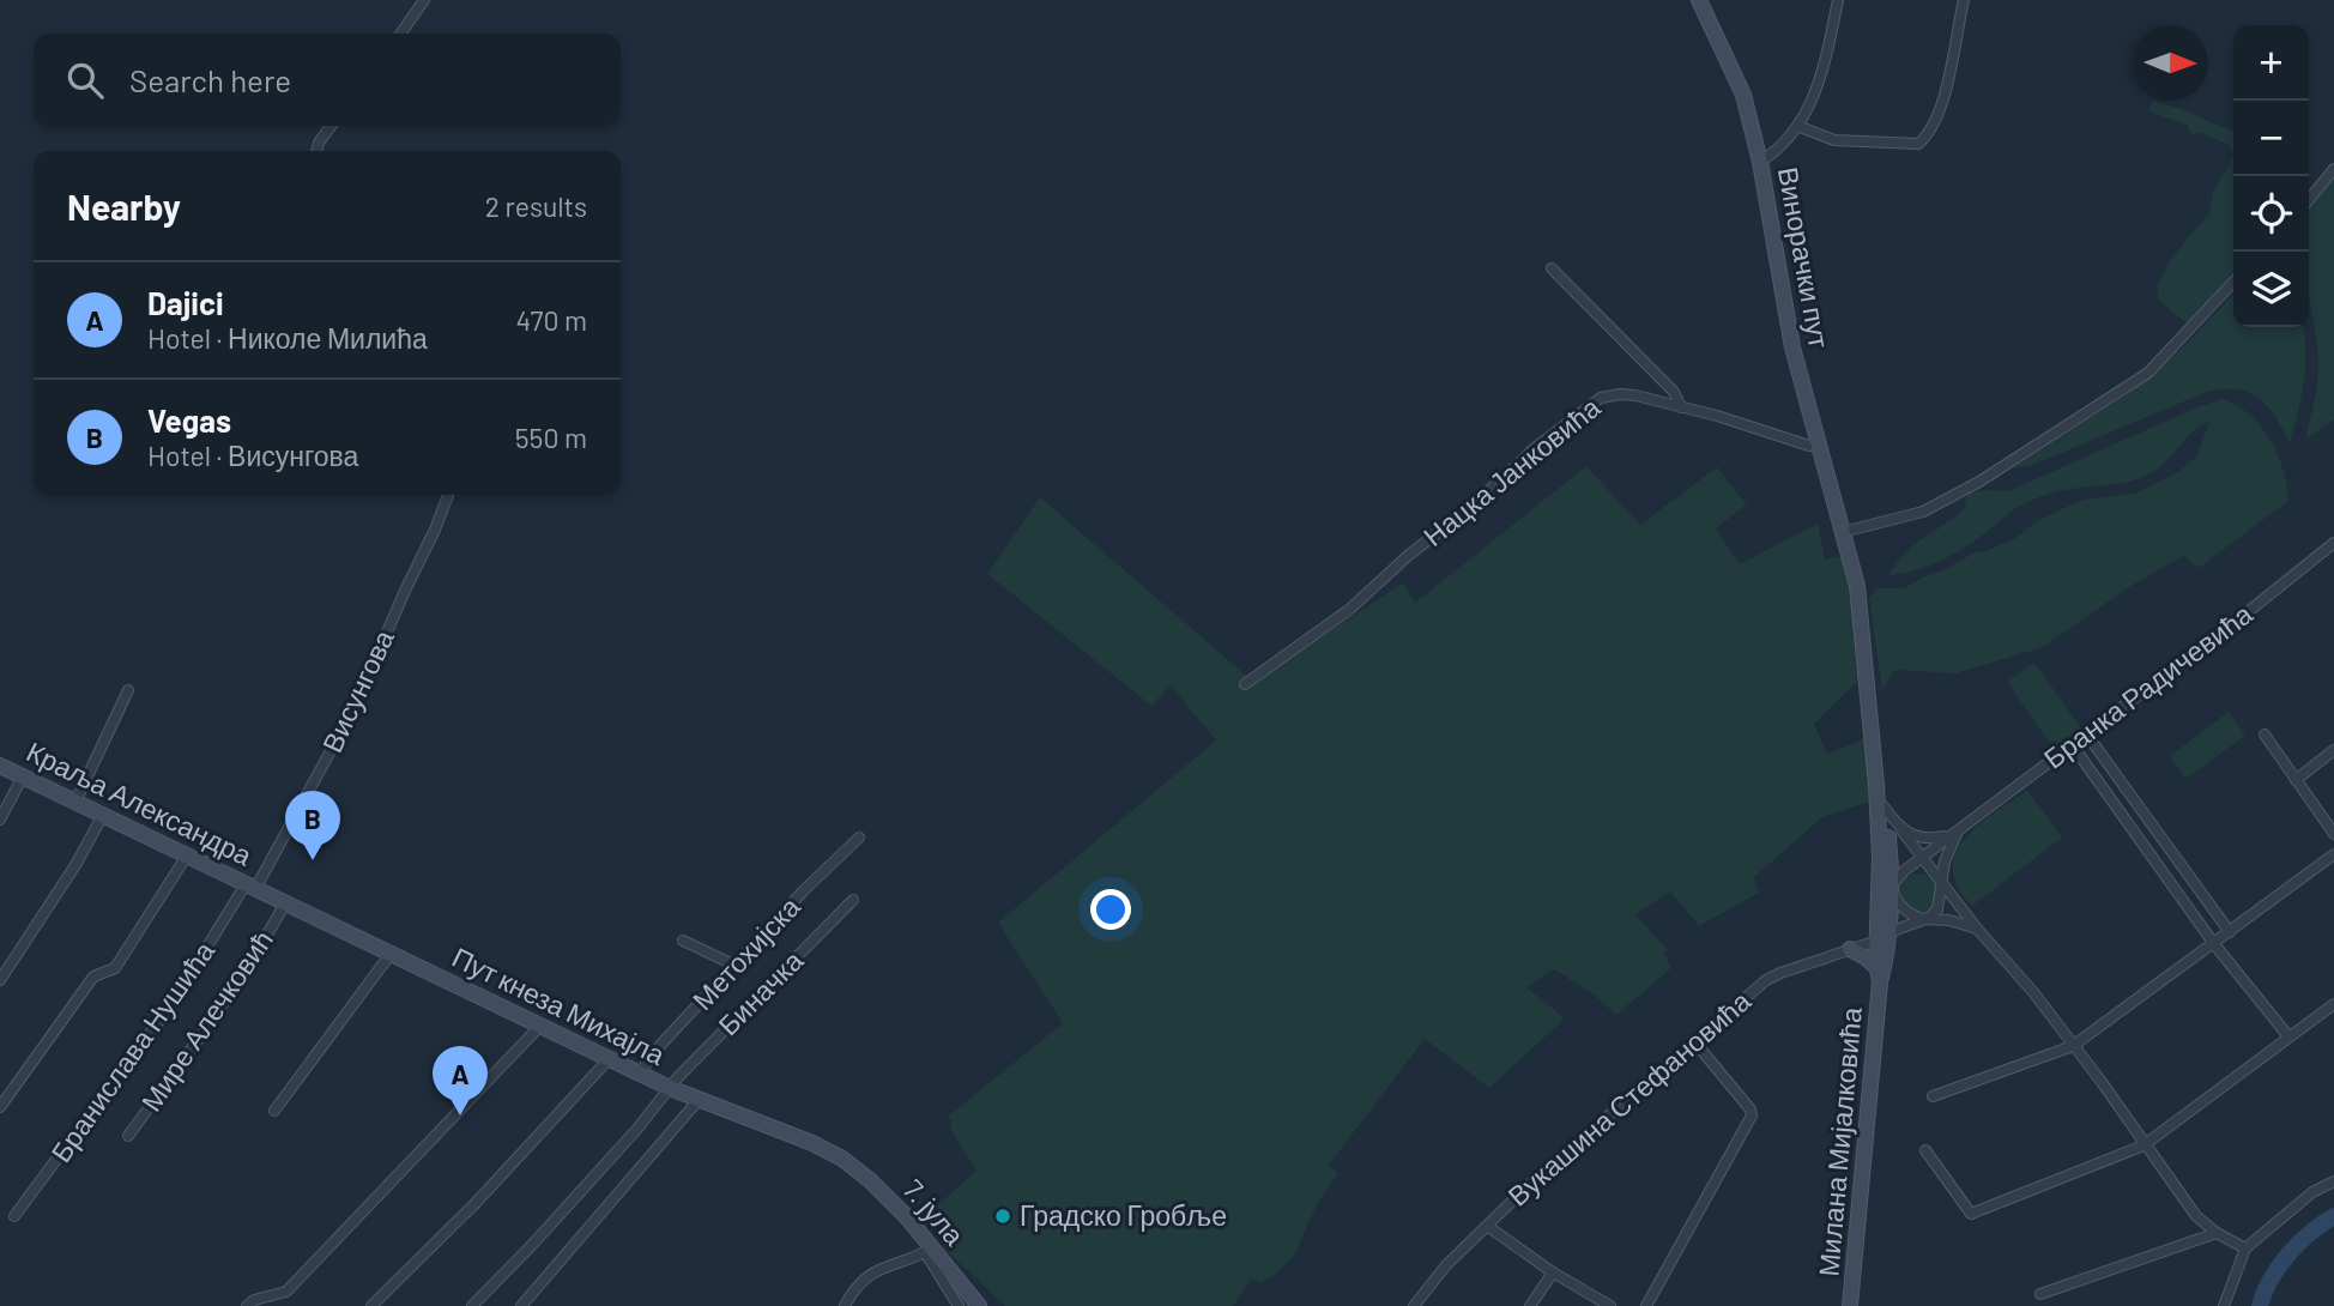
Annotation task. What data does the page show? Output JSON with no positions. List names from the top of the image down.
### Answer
{
  "streets": {
    "street": [
      "Винорачки пут",
      "Нацка Јанковића",
      "Бранка Радичевића",
      "Висунгова",
      "Краља Александра",
      "Метохијска",
      "Биначка",
      "Пут кнеза Михајла",
      "Мире Алечковић",
      "Бранислава Нушића",
      "Вукашина Стефановића",
      "Милана Мијалковића",
      "7. јула"
    ]
  },
  "crossings": [
    ["Винорачки пут", "Нацка Јанковића"],
    ["Винорачки пут", "Милана Мијалковића"],
    ["Бранка Радичевића", "Вукашина Стефановића"],
    ["Бранка Радичевића", "Милана Мијалковића"],
    ["Висунгова", "Краља Александра"],
    ["Висунгова", "Пут кнеза Михајла"],
    ["Висунгова", "Бранислава Нушића"],
    ["Краља Александра", "Пут кнеза Михајла"],
    ["Краља Александра", "Бранислава Нушића"],
    ["Метохијска", "Пут кнеза Михајла"],
    ["Биначка", "Пут кнеза Михајла"],
    ["Пут кнеза Михајла", "Мире Алечковић"],
    ["Пут кнеза Михајла", "Бранислава Нушића"],
    ["Пут кнеза Михајла", "7. јула"],
    ["Вукашина Стефановића", "Милана Мијалковића"]
  ],
  "places": ["Градско Гробље"],
  "north": "right",
  "page": {
    "map_buttons": ["+", "−"],
    "search": "Search here",
    "heading": ["Nearby", "2 results"],
    "list": [
      {
        "mark": "A",
        "name": "Dajici",
        "note": "Hotel · Николе Милића",
        "value": "470 m"
      },
      {
        "mark": "B",
        "name": "Vegas",
        "note": "Hotel · Висунгова",
        "value": "550 m"
      }
    ],
    "pins": ["B", "A"]
  }
}
